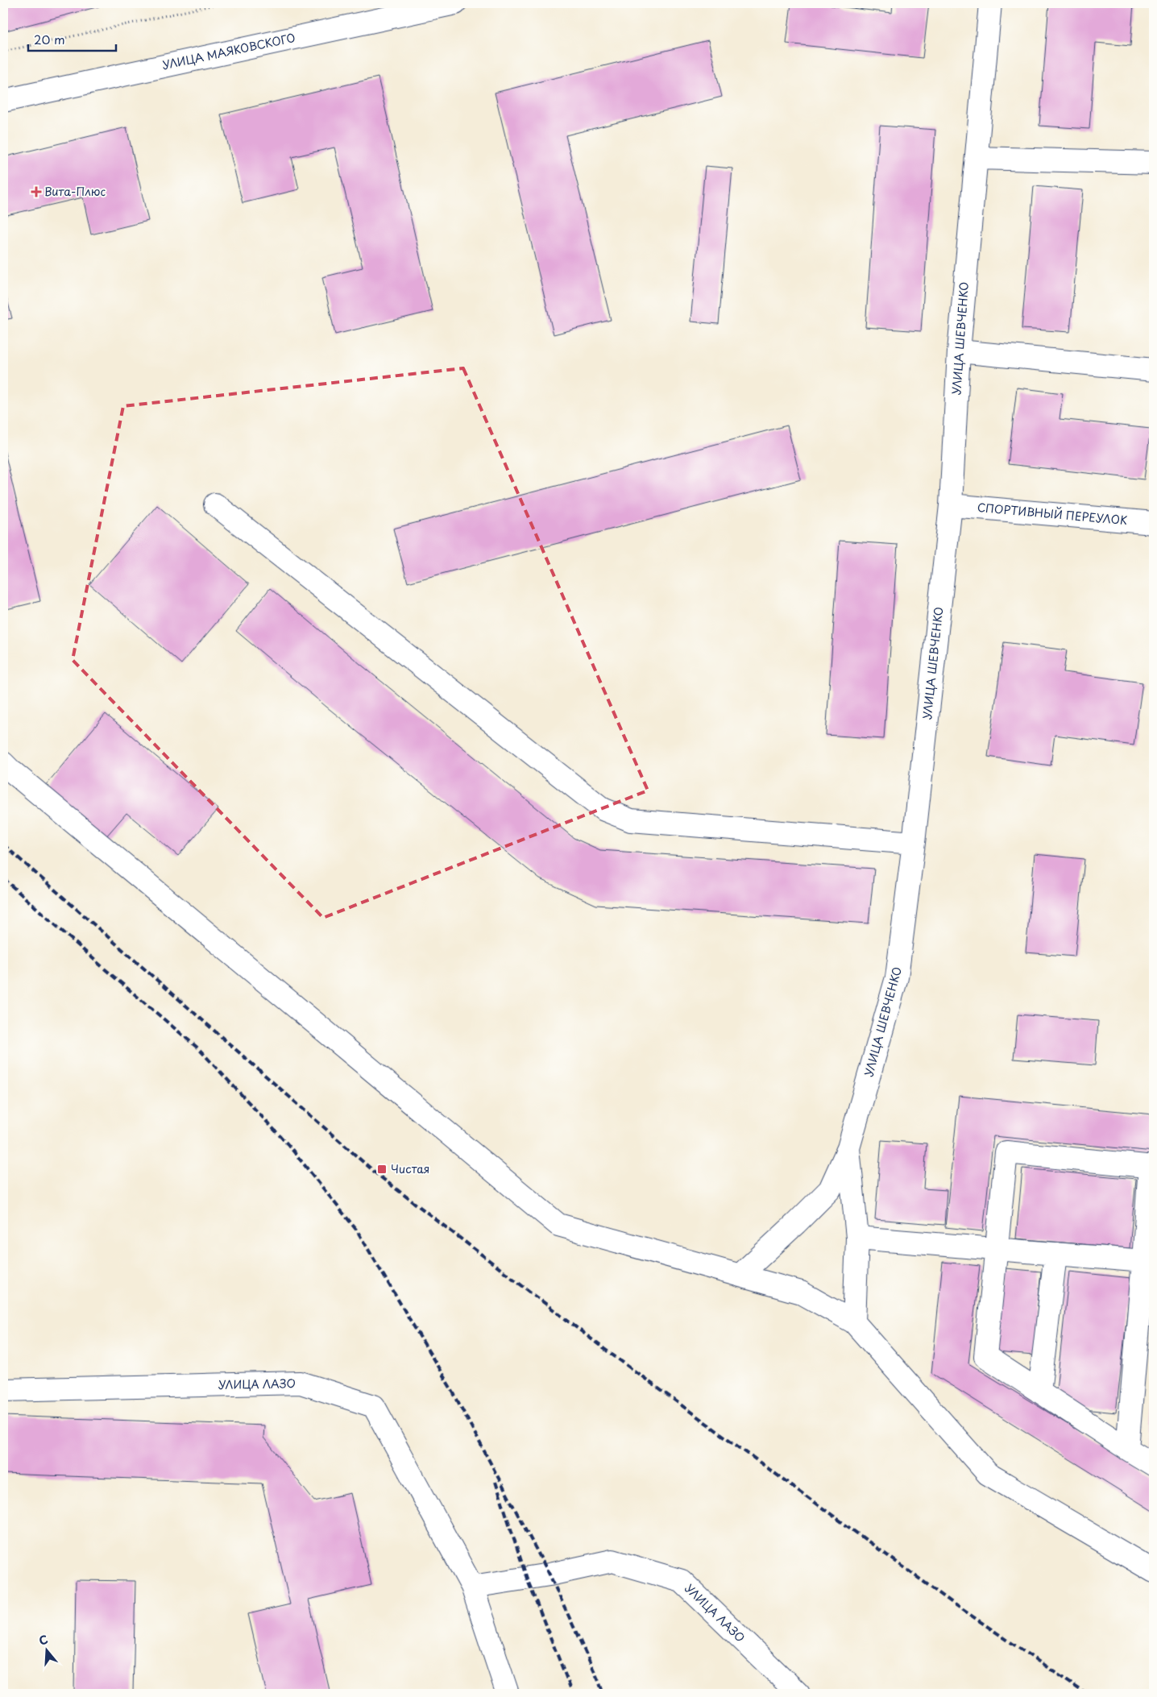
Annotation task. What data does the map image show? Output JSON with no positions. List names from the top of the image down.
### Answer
{
  "streets": {
    "street": [
      "УЛИЦА МАЯКОВСКОГО",
      "УЛИЦА ШЕВЧЕНКО",
      "СПОРТИВНЫЙ ПЕРЕУЛОК",
      "УЛИЦА ЛАЗО"
    ]
  },
  "crossings": [
    ["УЛИЦА ШЕВЧЕНКО", "СПОРТИВНЫЙ ПЕРЕУЛОК"]
  ],
  "places": {
    "health": ["Вита-Плюс"],
    "transit": ["Чистая"]
  },
  "scale_bar": "20 m",
  "north": "top"
}
